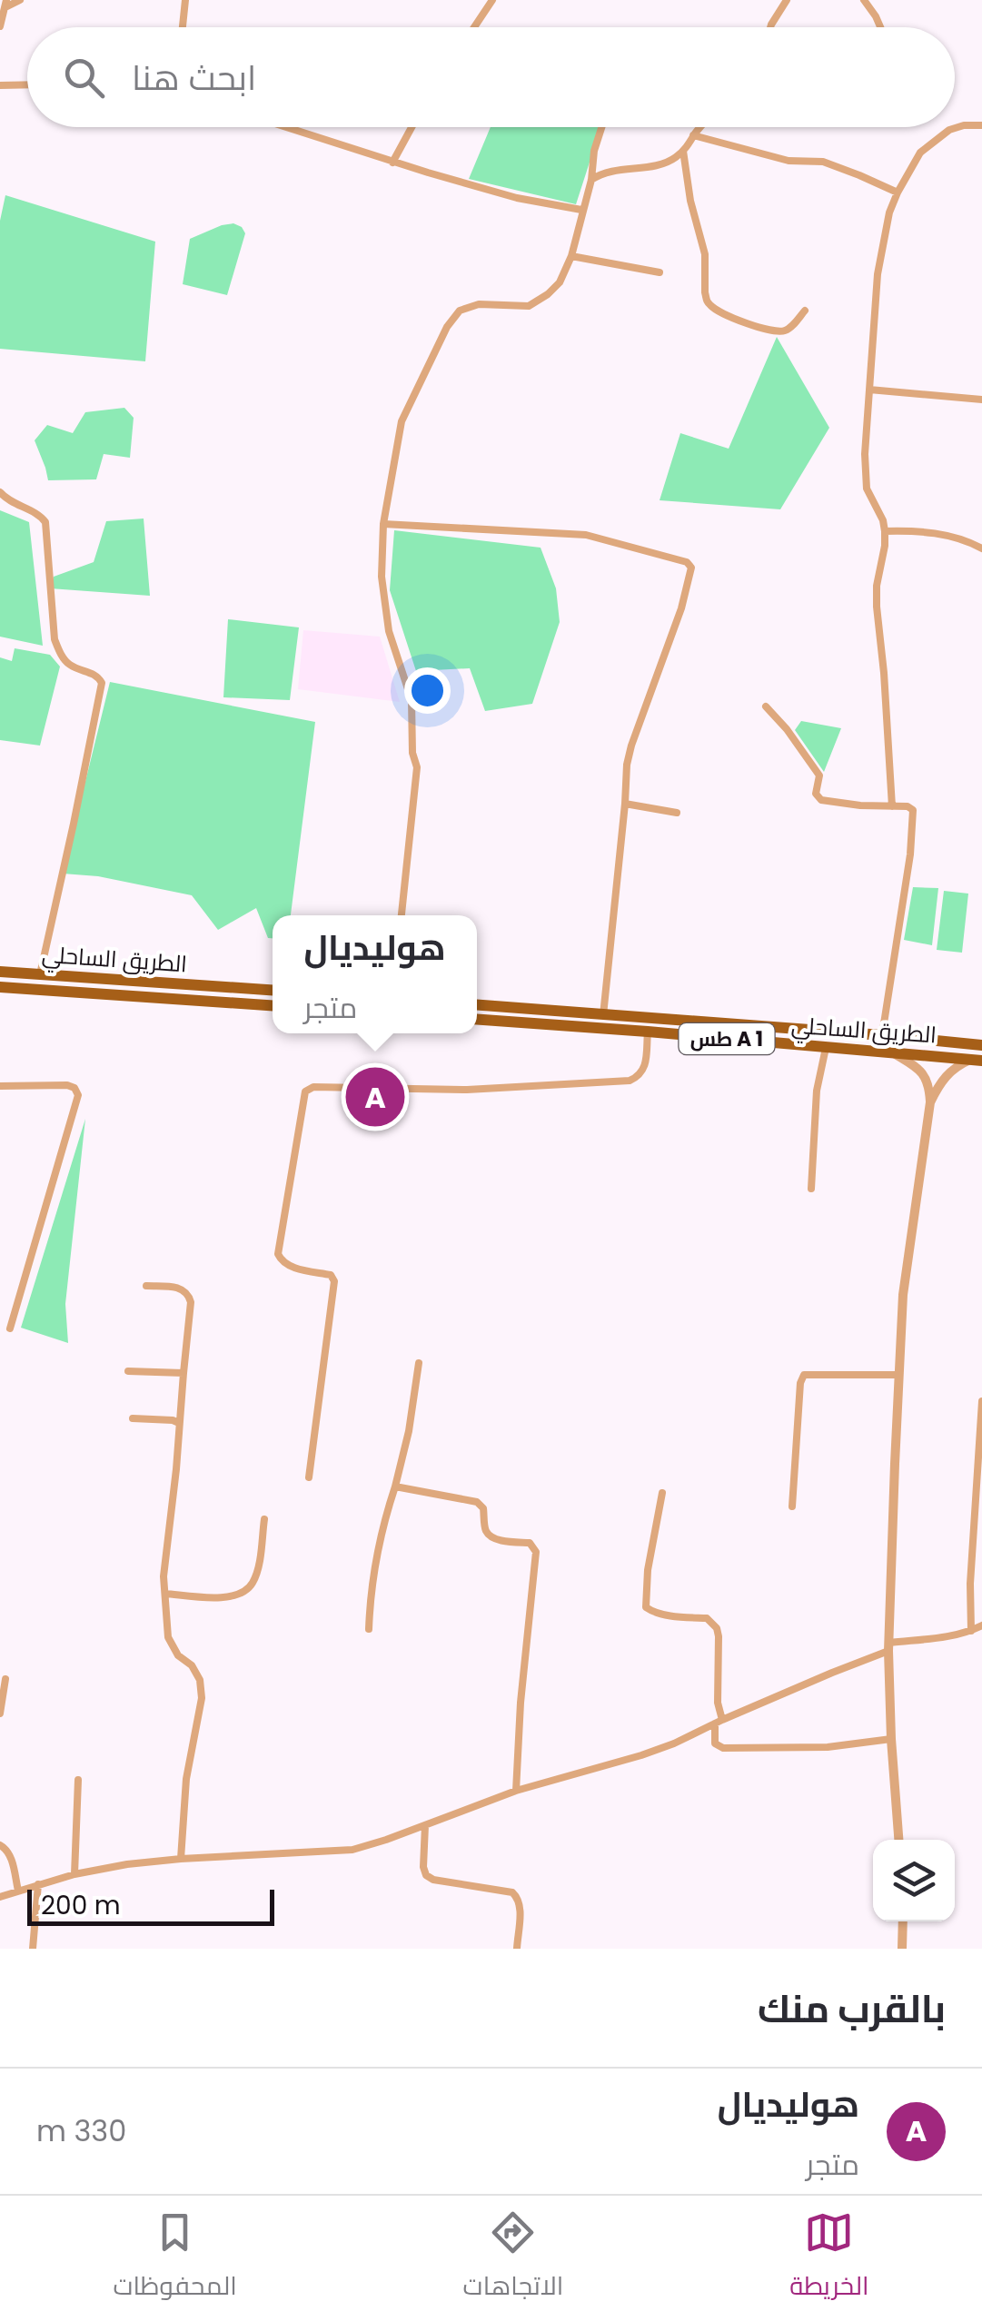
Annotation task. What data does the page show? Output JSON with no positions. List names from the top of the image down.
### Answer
{
  "streets": {
    "highway": ["الطريق الساحلي", "طس A 1"]
  },
  "scale_bar": "200 m",
  "page": {
    "search": "ابحث هنا",
    "popup": ["هوليديال", "متجر"],
    "pins": "A",
    "scale": "200 m",
    "heading": "بالقرب منك",
    "list": [
      {
        "mark": "A",
        "name": "هوليديال",
        "note": "متجر",
        "value": "330 m"
      }
    ],
    "nav": ["الخريطة", "الاتجاهات", "المحفوظات"]
  }
}
